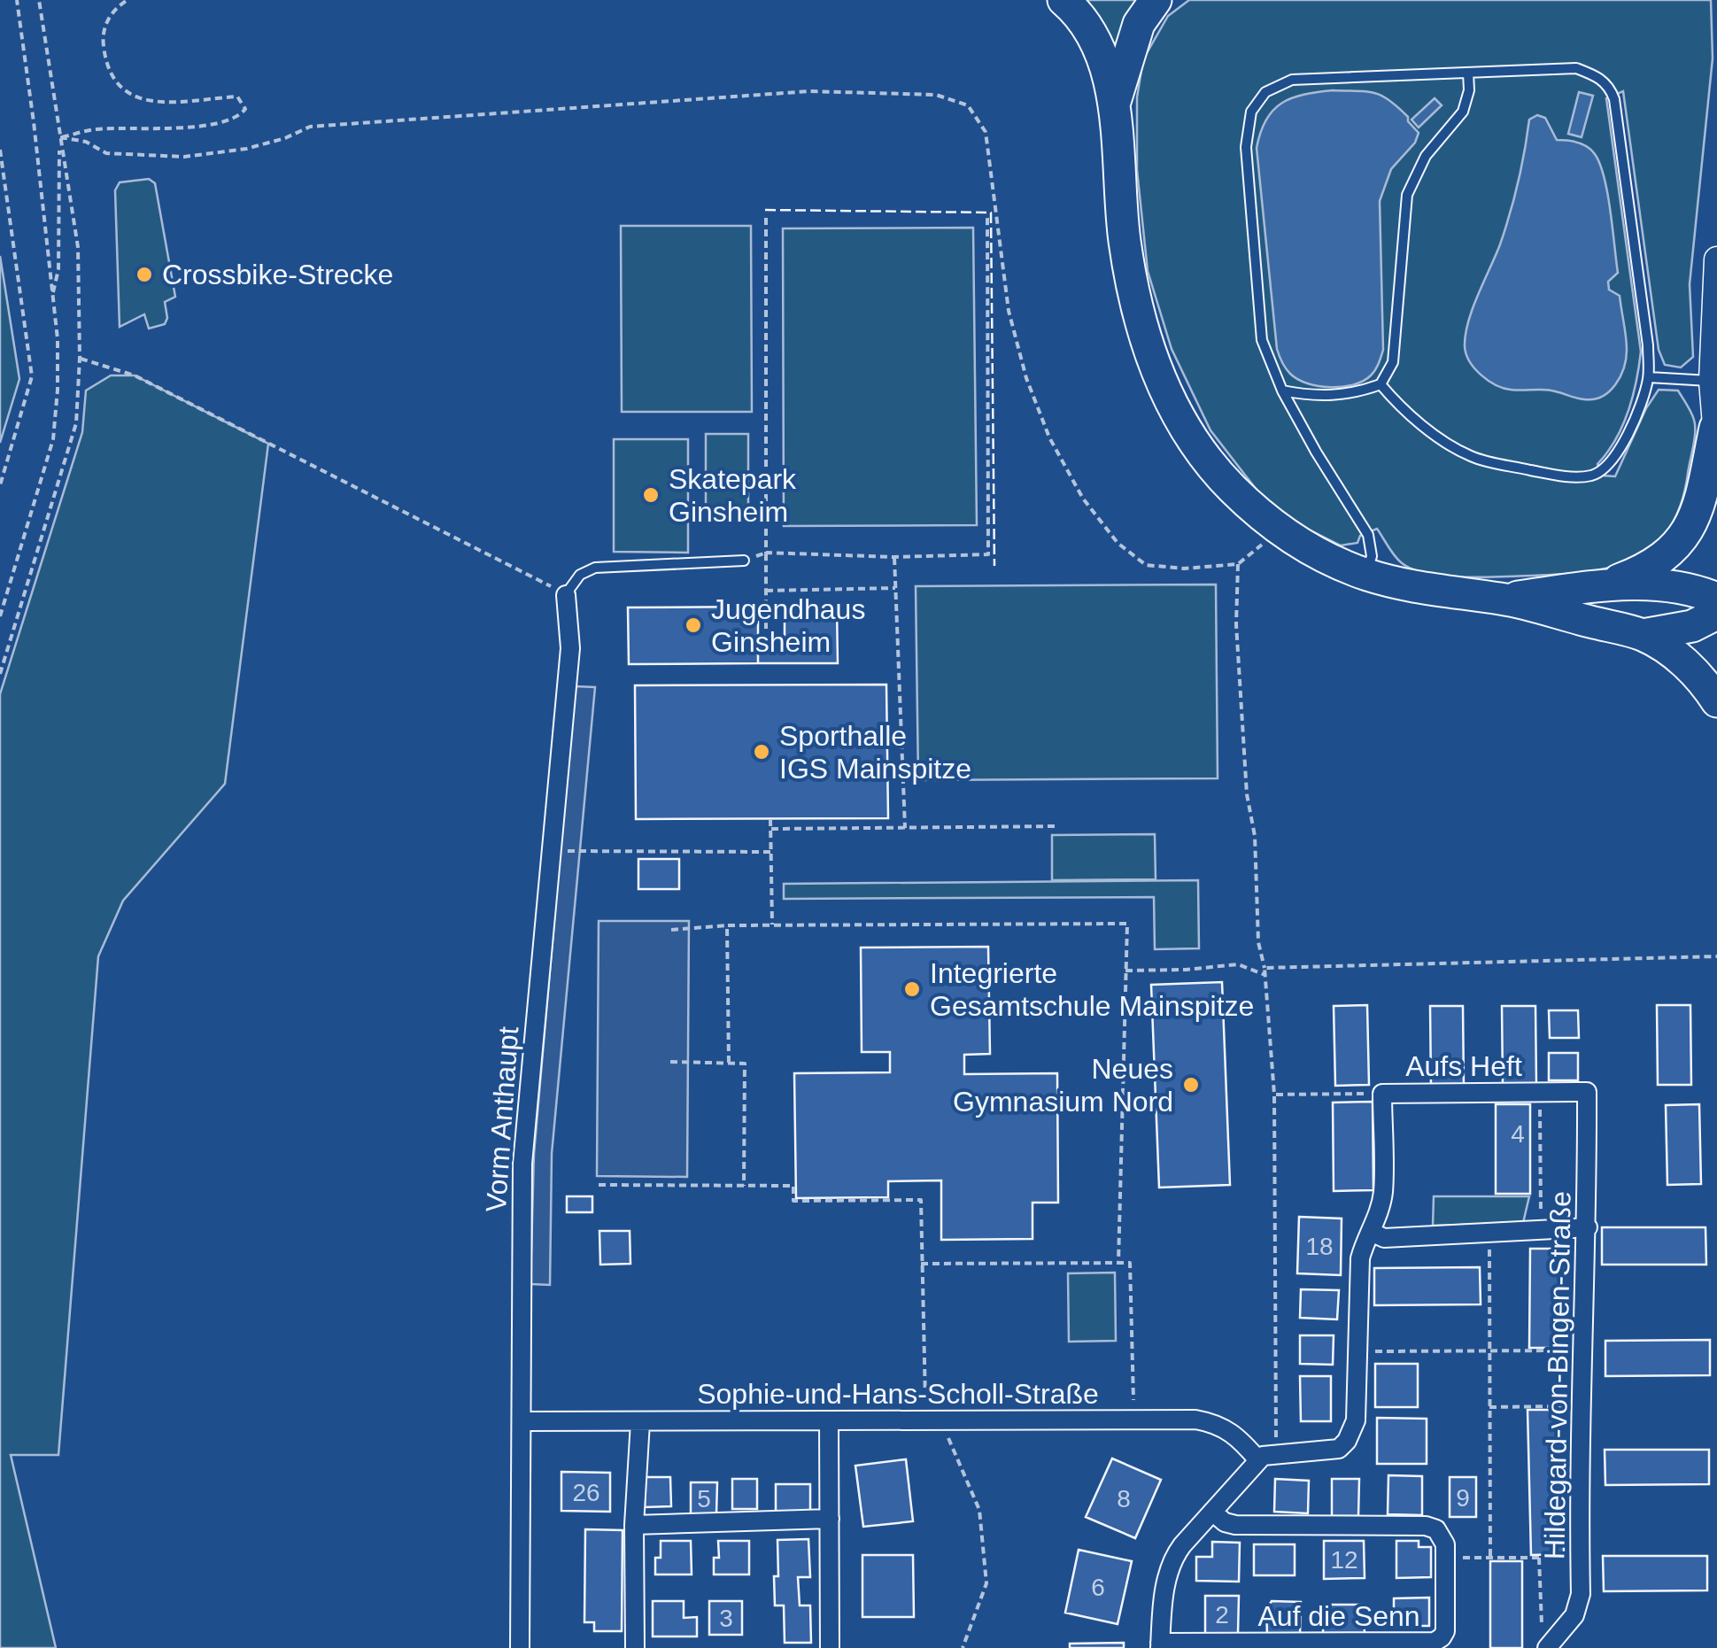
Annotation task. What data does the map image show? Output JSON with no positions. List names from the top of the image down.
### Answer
{
  "streets": {
    "street": [
      "Aufs Heft",
      "Vorm Anthaupt",
      "Hildegard-von-Bingen-Straße",
      "Sophie-und-Hans-Scholl-Straße",
      "Auf die Senn"
    ]
  },
  "crossings": [
    ["Aufs Heft", "Hildegard-von-Bingen-Straße"],
    ["Aufs Heft", "Sophie-und-Hans-Scholl-Straße"],
    ["Vorm Anthaupt", "Sophie-und-Hans-Scholl-Straße"]
  ],
  "places": [
    "Crossbike-Strecke",
    "Skatepark Ginsheim",
    "Jugendhaus Ginsheim",
    "Sporthalle IGS Mainspitze",
    "Integrierte Gesamtschule Mainspitze",
    "Neues Gymnasium Nord"
  ],
  "house_numbers": [
    "4",
    "18",
    "26",
    "9",
    "5",
    "8",
    "12",
    "6",
    "2",
    "3"
  ]
}
